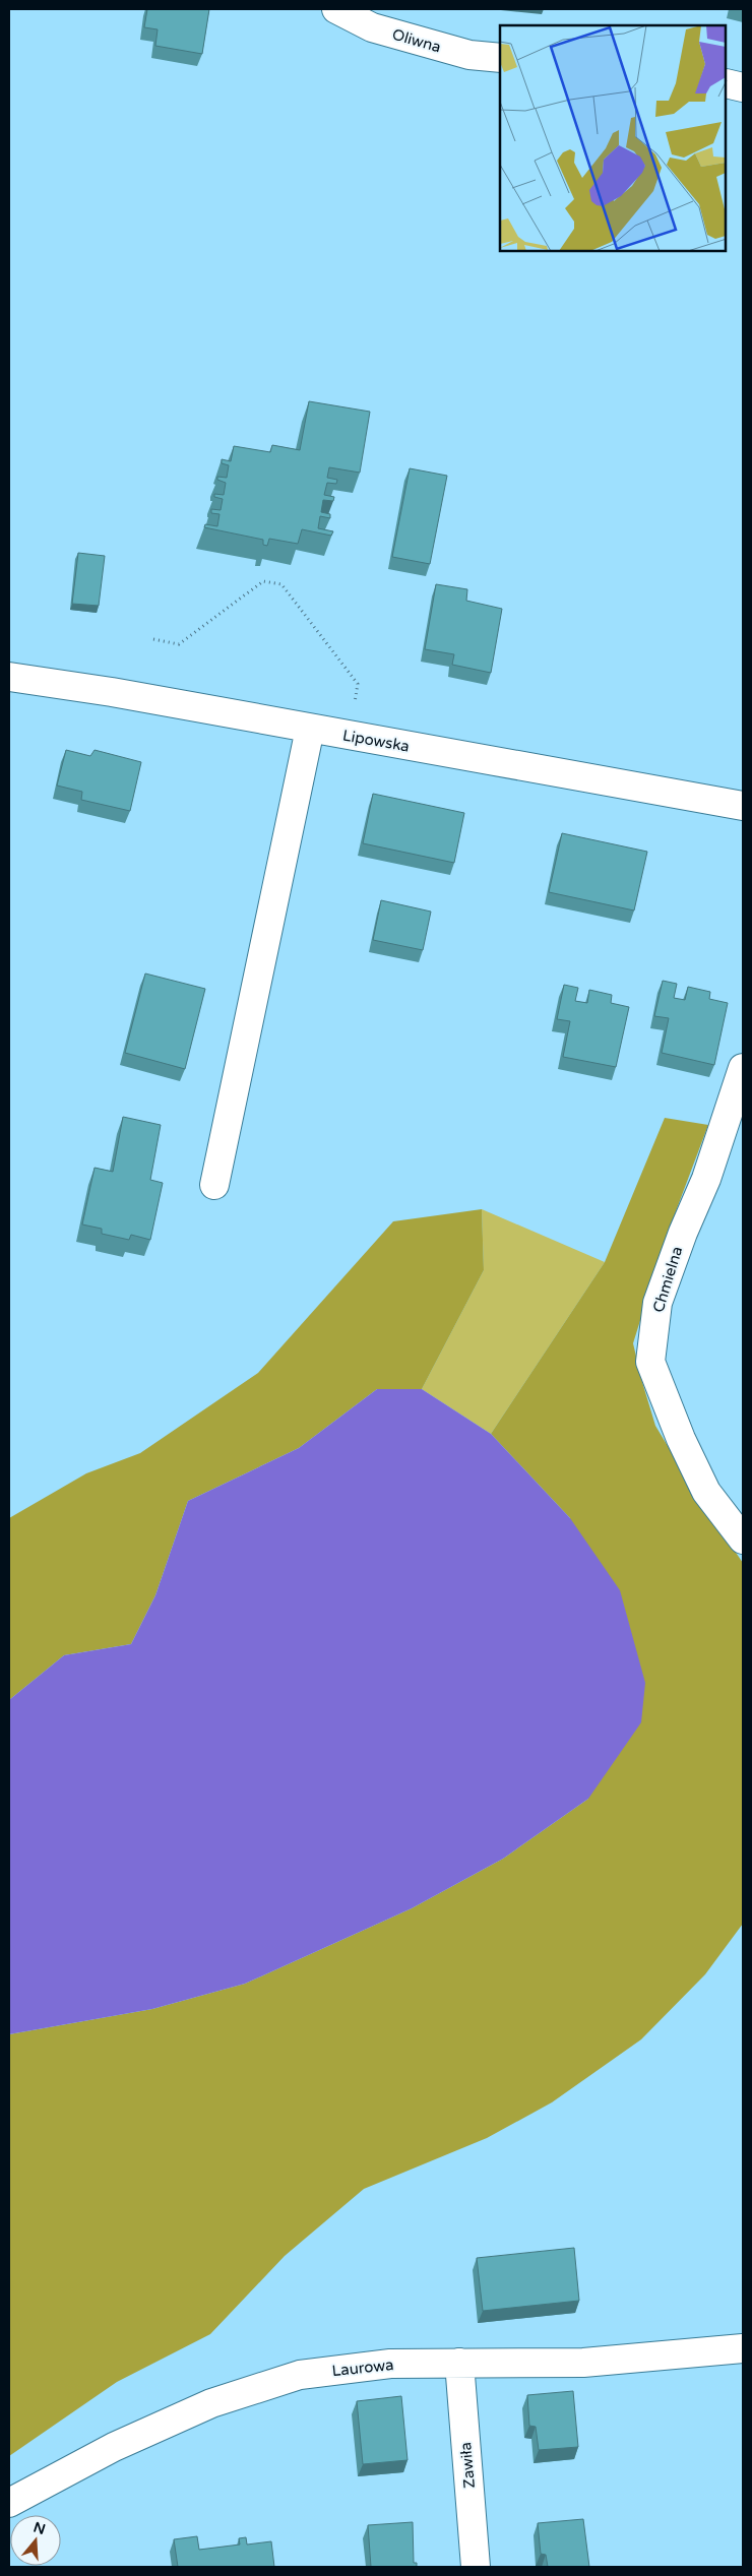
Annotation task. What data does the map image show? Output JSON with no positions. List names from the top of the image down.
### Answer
{
  "streets": {
    "street": [
      "Oliwna",
      "Lipowska",
      "Chmielna",
      "Laurowa",
      "Zawiła"
    ]
  },
  "crossings": [
    ["Laurowa", "Zawiła"]
  ],
  "north": "top"
}
